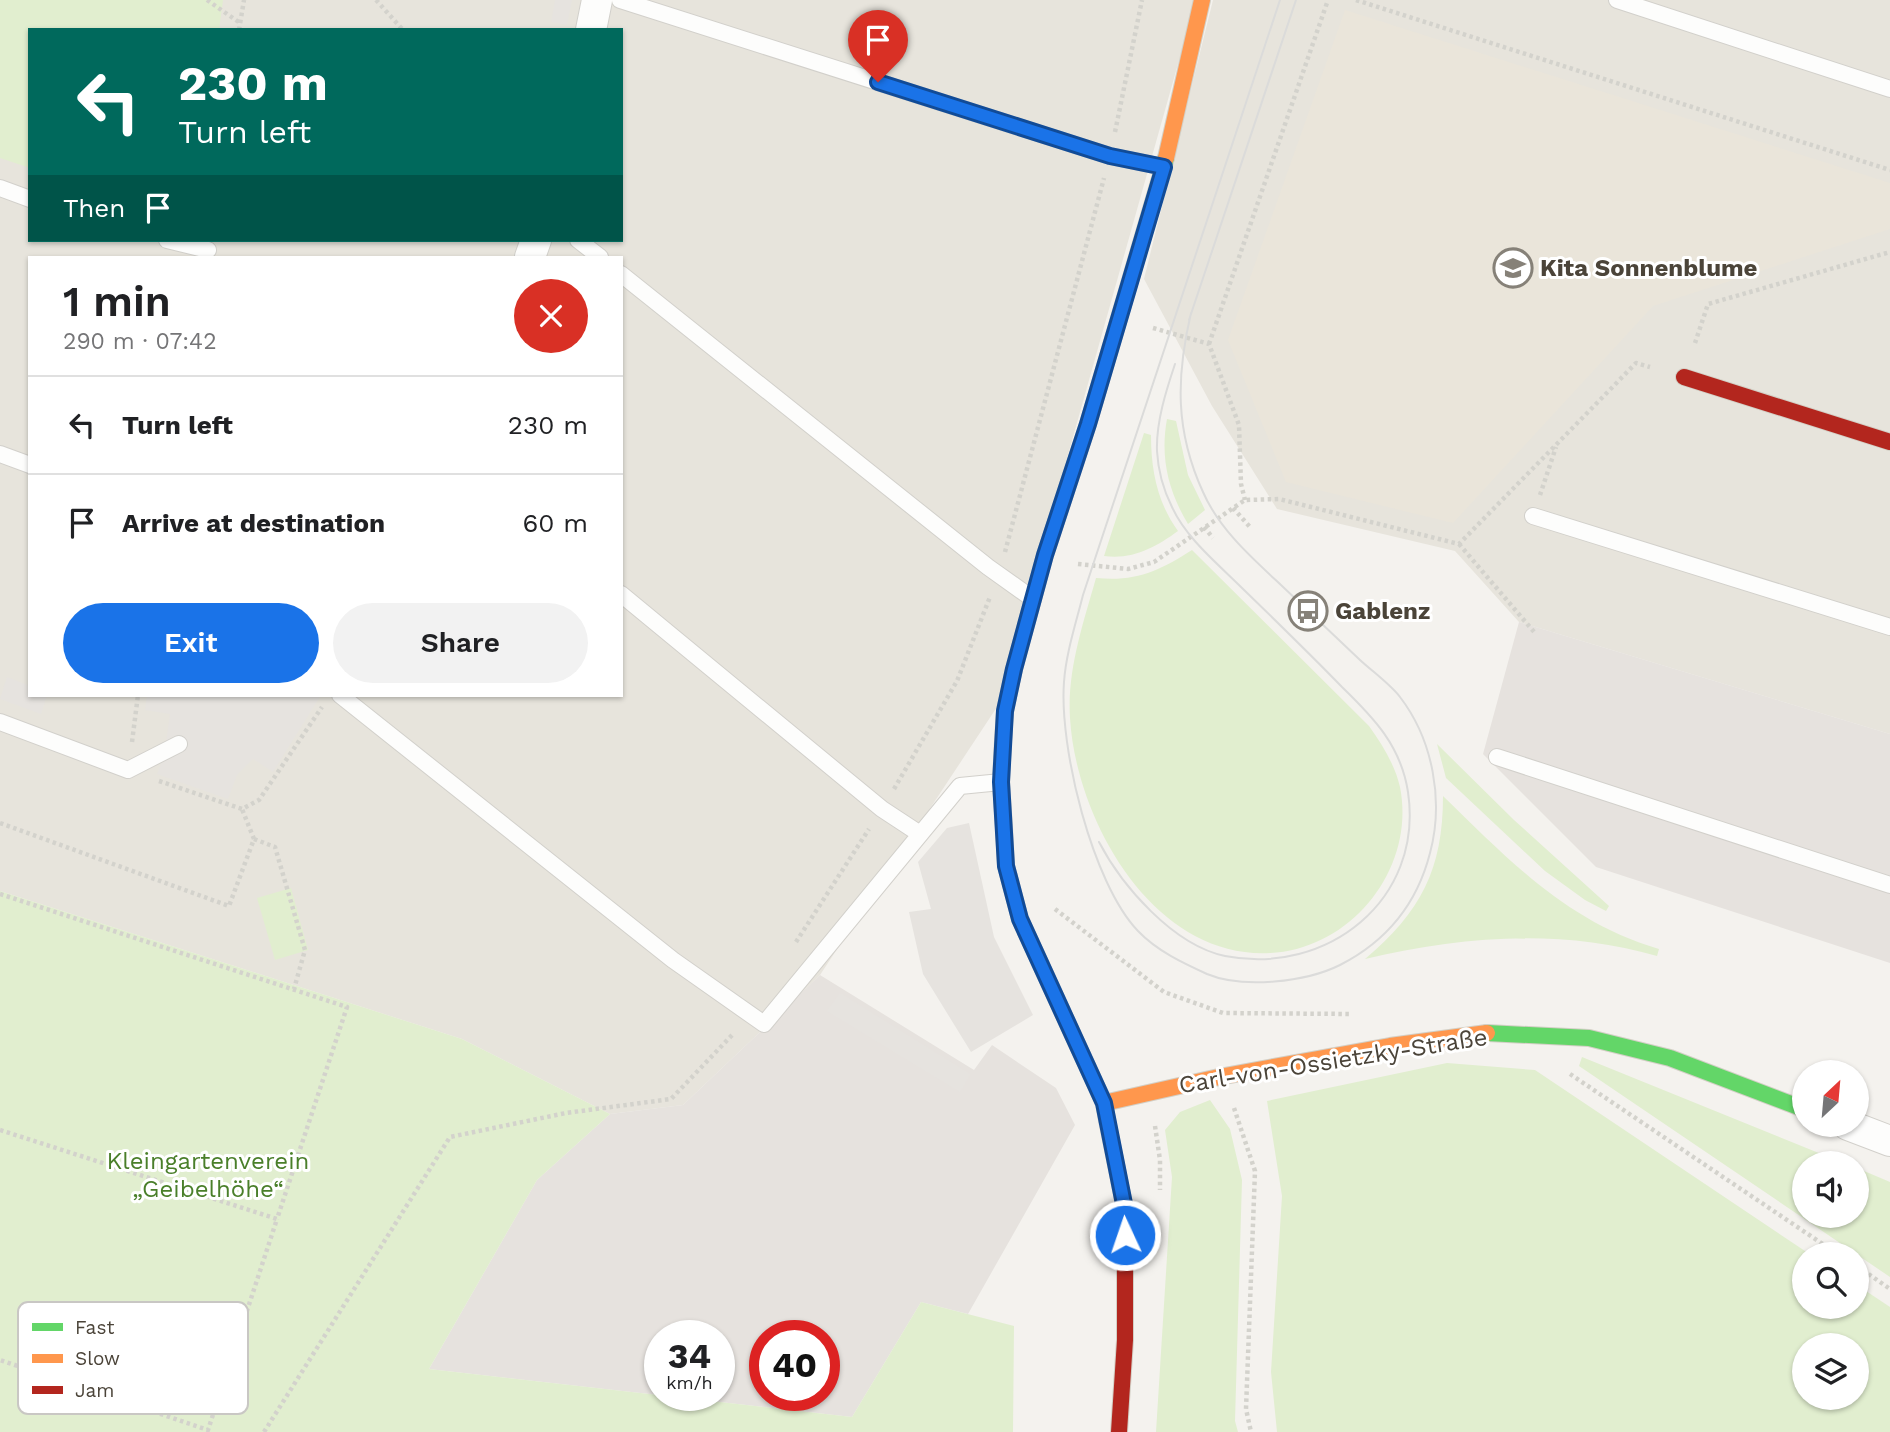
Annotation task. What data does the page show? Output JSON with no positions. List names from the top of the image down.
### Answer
{
  "streets": {
    "street": ["Carl-von-Ossietzky-Straße"]
  },
  "parks": ["Kleingartenverein „Geibelhöhe“"],
  "places": {
    "school or university": ["Kita Sonnenblume"],
    "bus stop": ["Gablenz"]
  },
  "legend": ["Fast", "Slow", "Jam"],
  "north": "top right",
  "page": {
    "turn": ["230 m", "Turn left"],
    "then": "Then",
    "heading": ["1 min", "290 m · 07:42"],
    "list": [
      {
        "name": "Turn left",
        "value": "230 m"
      },
      {
        "name": "Arrive at destination",
        "value": "60 m"
      }
    ],
    "buttons": ["Exit", "Share"],
    "speed": "34 km/h",
    "limit": "40"
  }
}
